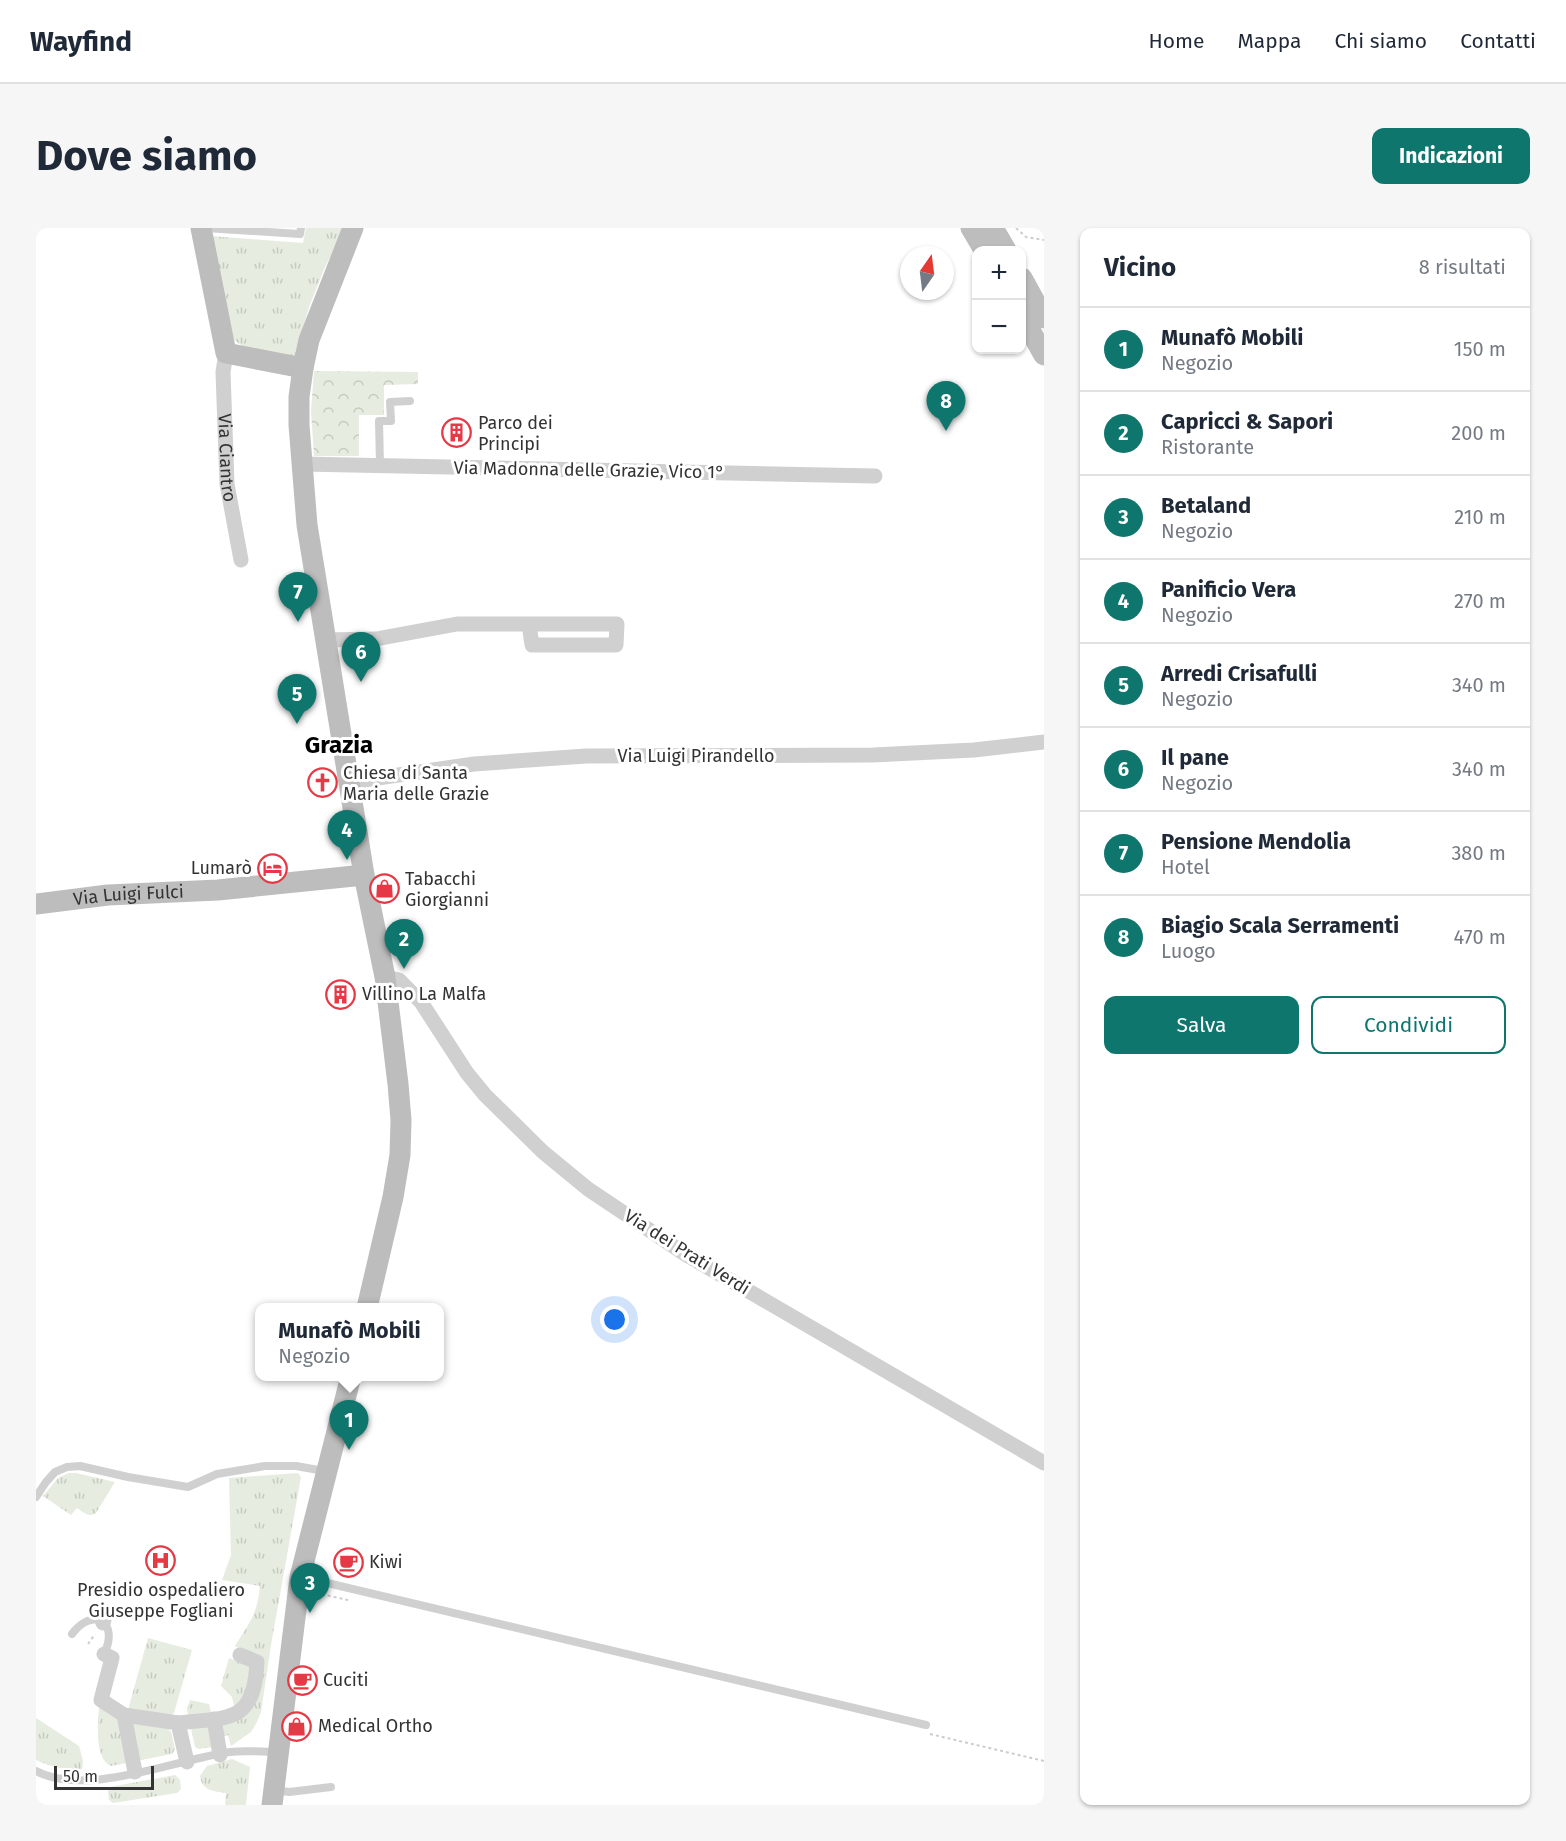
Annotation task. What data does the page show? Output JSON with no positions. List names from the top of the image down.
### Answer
{
  "streets": {
    "main road": ["Via Ciantro", "Via Luigi Fulci"],
    "street": ["Via Madonna delle Grazie, Vico 1°", "Via Luigi Pirandello", "Via dei Prati Verdi"]
  },
  "districts": ["Grazia"],
  "places": {
    "building": ["Parco dei Principi", "Villino La Malfa"],
    "church": ["Chiesa di Santa Maria delle Grazie"],
    "hotel": ["Lumarò"],
    "shop": ["Tabacchi Giorgianni", "Medical Ortho"],
    "hospital": ["Presidio ospedaliero Giuseppe Fogliani"],
    "cafe": ["Kiwi", "Cuciti"]
  },
  "scale_bar": "50 m",
  "north": "top",
  "page": {
    "header": "Wayfind",
    "nav": [
      "Home",
      "Mappa",
      "Chi siamo",
      "Contatti"
    ],
    "buttons": [
      "Indicazioni",
      ["Salva", "Condividi"]
    ],
    "title": "Dove siamo",
    "heading": ["Vicino", "8 risultati"],
    "map_buttons": ["+", "−"],
    "list": [
      {
        "mark": "1",
        "name": "Munafò Mobili",
        "note": "Negozio",
        "value": "150 m"
      },
      {
        "mark": "2",
        "name": "Capricci & Sapori",
        "note": "Ristorante",
        "value": "200 m"
      },
      {
        "mark": "3",
        "name": "Betaland",
        "note": "Negozio",
        "value": "210 m"
      },
      {
        "mark": "4",
        "name": "Panificio Vera",
        "note": "Negozio",
        "value": "270 m"
      },
      {
        "mark": "5",
        "name": "Arredi Crisafulli",
        "note": "Negozio",
        "value": "340 m"
      },
      {
        "mark": "6",
        "name": "Il pane",
        "note": "Negozio",
        "value": "340 m"
      },
      {
        "mark": "7",
        "name": "Pensione Mendolia",
        "note": "Hotel",
        "value": "380 m"
      },
      {
        "mark": "8",
        "name": "Biagio Scala Serramenti",
        "note": "Luogo",
        "value": "470 m"
      }
    ],
    "pins": [
      "8",
      "7",
      "6",
      "5",
      "4",
      "2",
      "1",
      "3"
    ],
    "popup": ["Munafò Mobili", "Negozio"],
    "scale": "50 m"
  }
}
